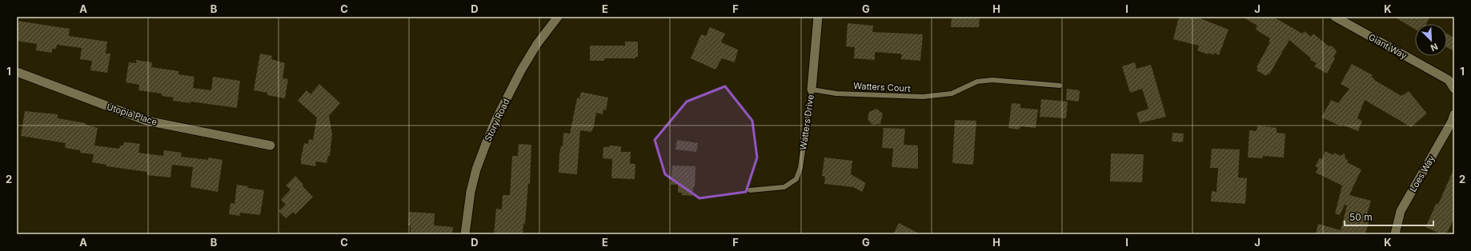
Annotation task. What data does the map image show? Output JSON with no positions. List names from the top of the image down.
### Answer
{
  "streets": {
    "street": [
      "Giant Way",
      "Utopia Place",
      "Story Road",
      "Watters Drive",
      "Loes Way"
    ],
    "lane": ["Watters Court"]
  },
  "crossings": [
    ["Watters Court", "Watters Drive"]
  ],
  "scale_bar": "50 m",
  "north": "bottom right",
  "grid": {
    "columns": [
      "A",
      "B",
      "C",
      "D",
      "E",
      "F",
      "G",
      "H",
      "I",
      "J",
      "K"
    ],
    "rows": ["1", "2"]
  }
}
